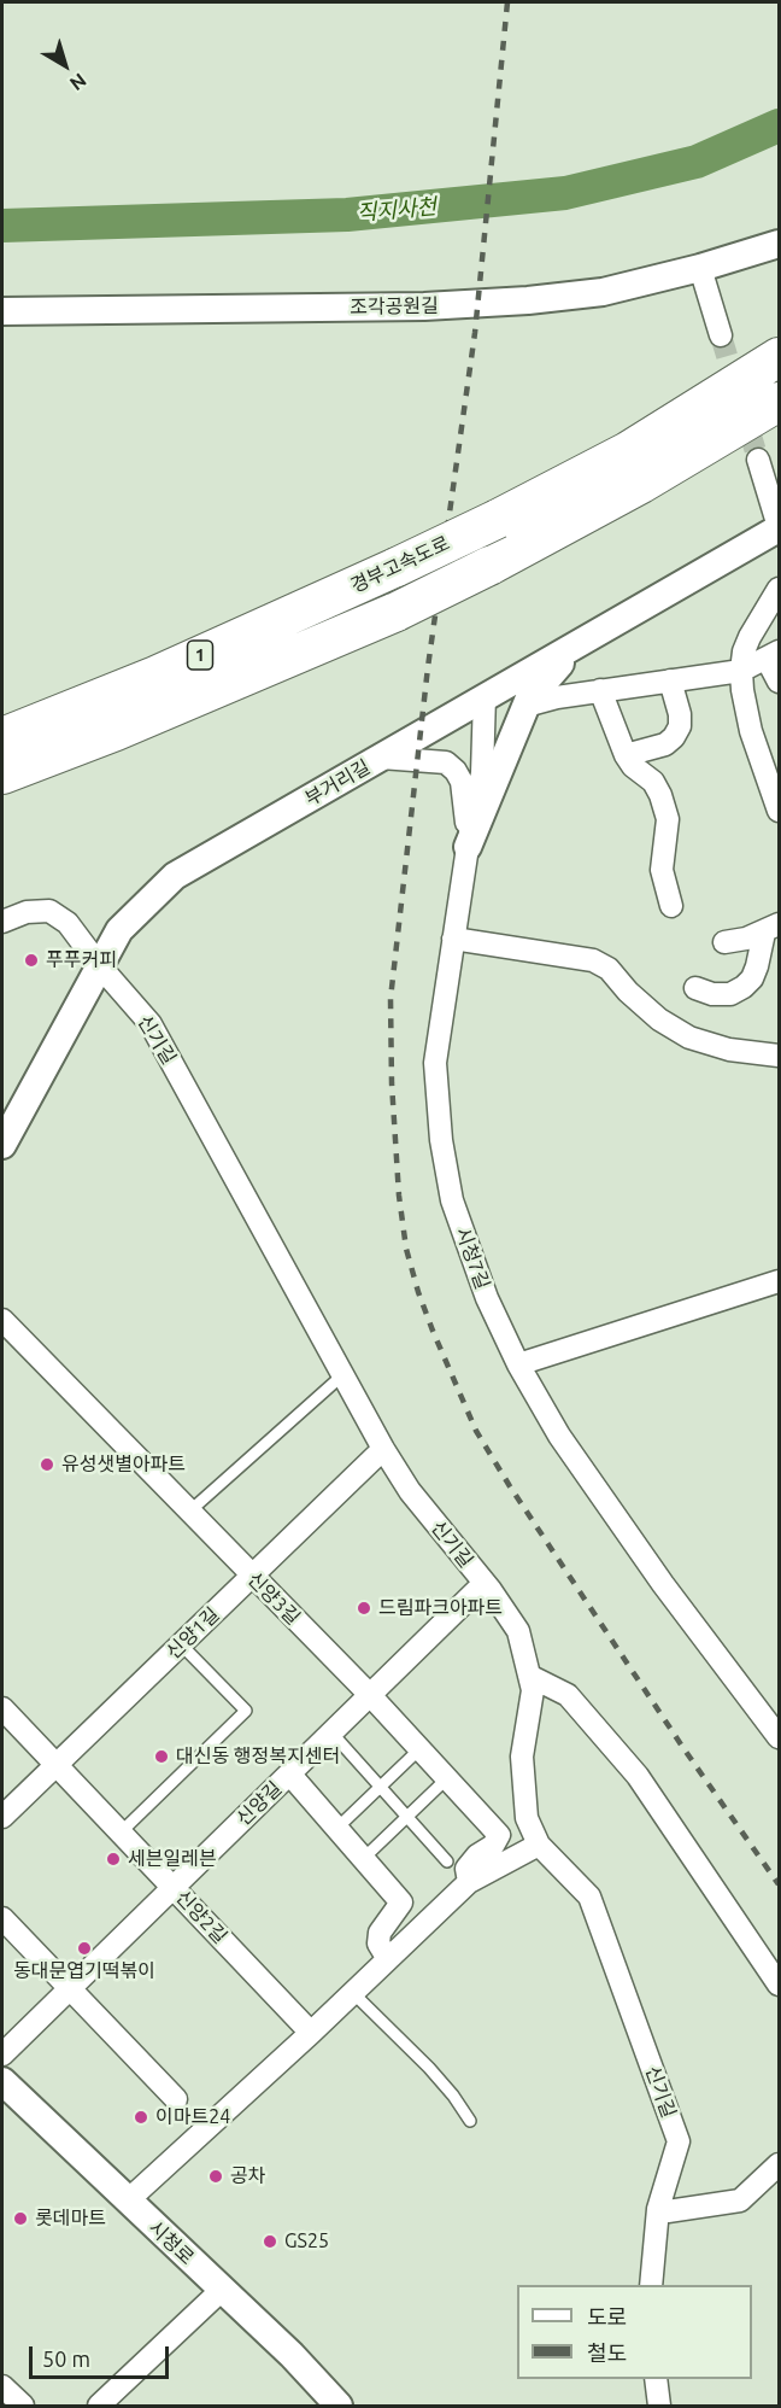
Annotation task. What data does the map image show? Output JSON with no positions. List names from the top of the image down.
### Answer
{
  "streets": {
    "highway": ["경부고속도로", "1"],
    "street": [
      "조각공원길",
      "부거리길",
      "신기길",
      "시청7길",
      "신양3길",
      "신양1길",
      "신양길",
      "신양2길",
      "시청로"
    ]
  },
  "crossings": [
    ["부거리길", "신기길"],
    ["부거리길", "시청7길"],
    ["신기길", "신양1길"],
    ["신기길", "신양길"],
    ["신양3길", "신양1길"],
    ["신양3길", "신양길"],
    ["신양1길", "신양2길"],
    ["신양길", "신양2길"]
  ],
  "water": ["직지사천"],
  "places": [
    "푸푸커피",
    "유성샛별아파트",
    "드림파크아파트",
    "대신동 행정복지센터",
    "세븐일레븐",
    "동대문엽기떡볶이",
    "이마트24",
    "공차",
    "롯데마트",
    "GS25"
  ],
  "legend": ["도로", "철도"],
  "scale_bar": "50 m",
  "north": "bottom right"
}
